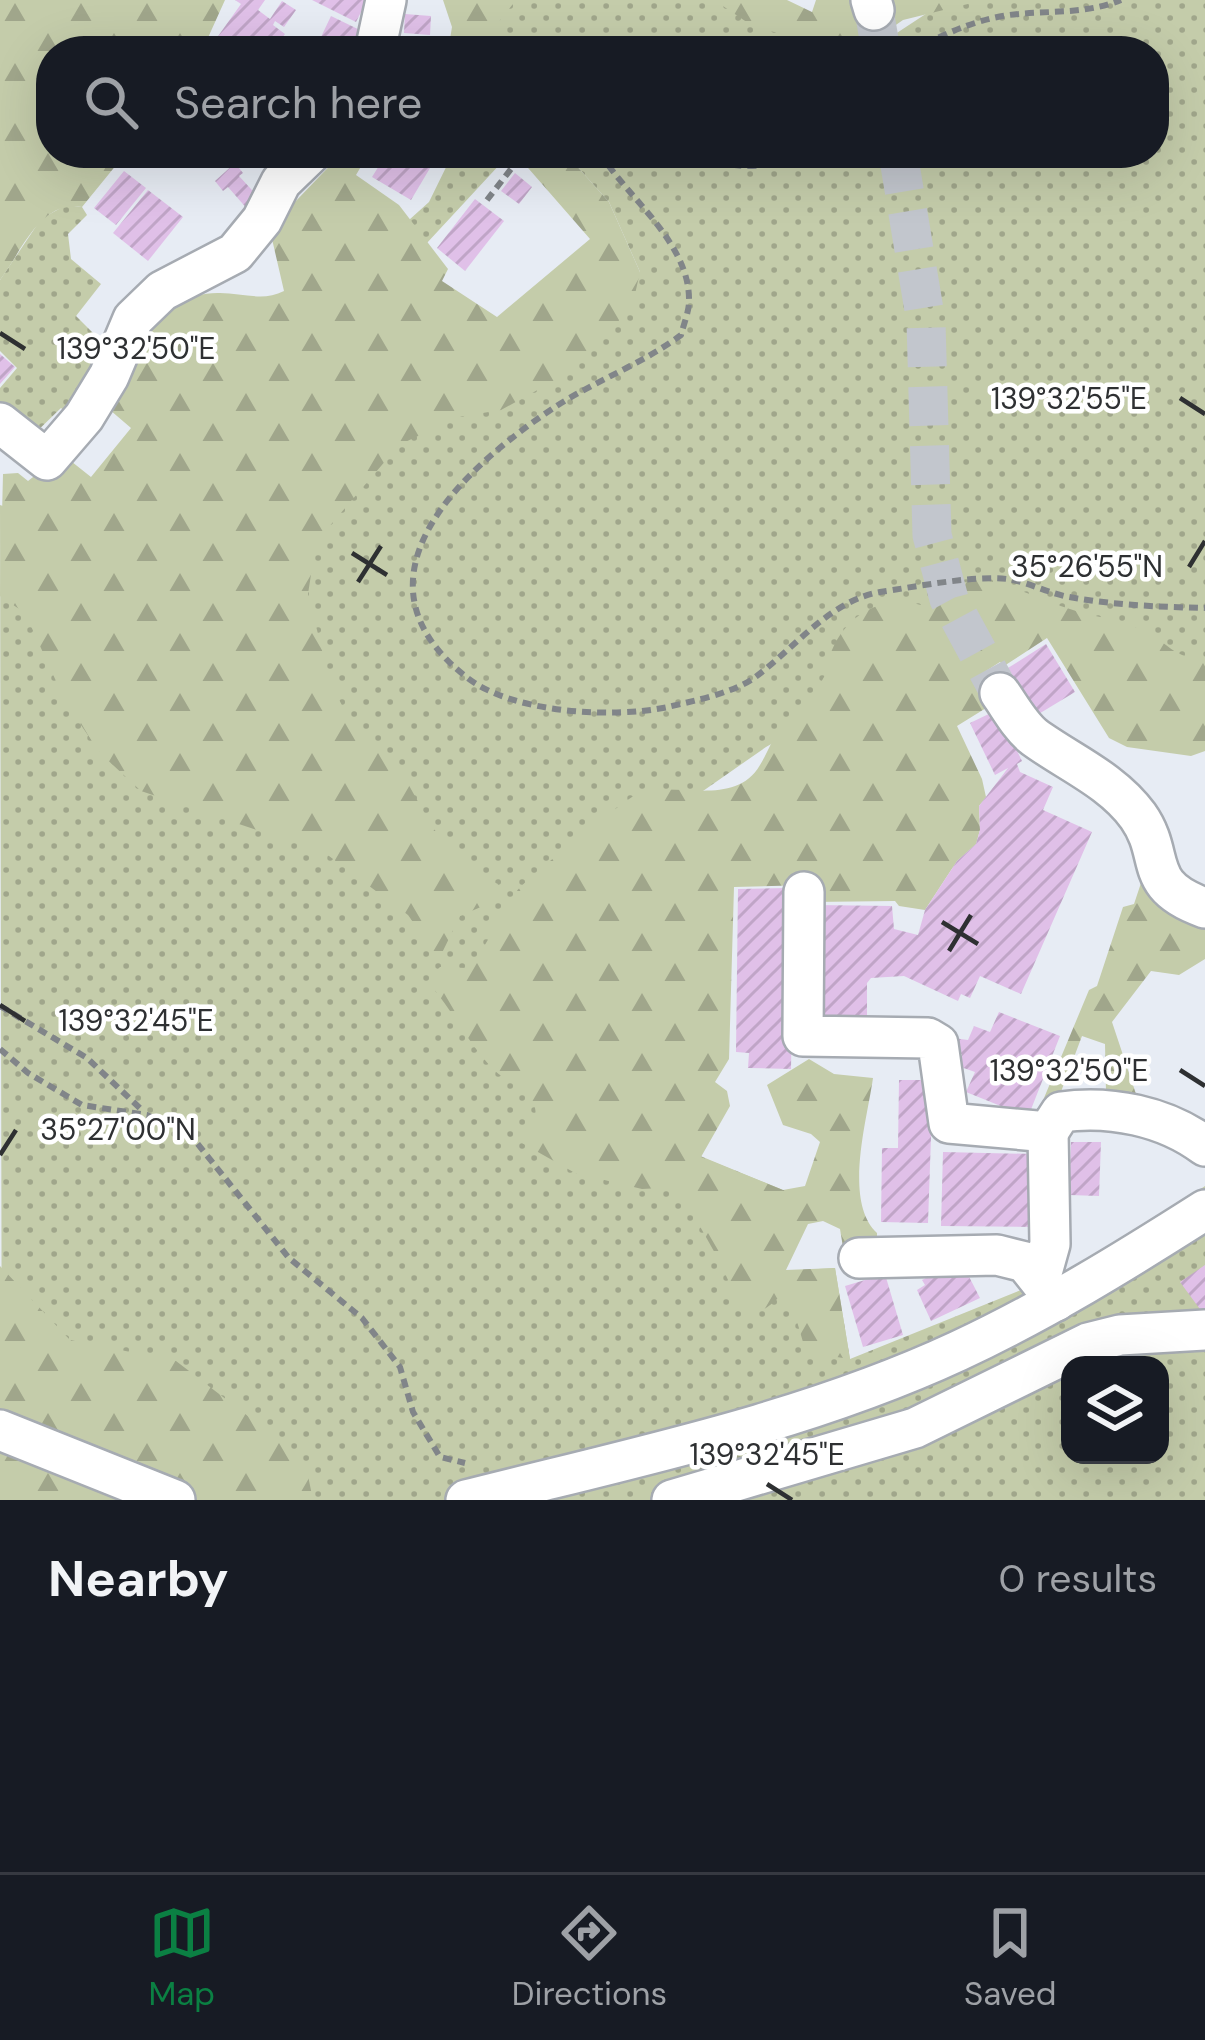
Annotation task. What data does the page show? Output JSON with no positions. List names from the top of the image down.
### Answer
{
  "page": {
    "search": "Search here",
    "heading": ["Nearby", "0 results"],
    "nav": ["Map", "Directions", "Saved"]
  },
  "coordinates": [
    "139°32'50\"E",
    "139°32'55\"E",
    "35°26'55\"N",
    "139°32'45\"E",
    "35°27'00\"N"
  ]
}
